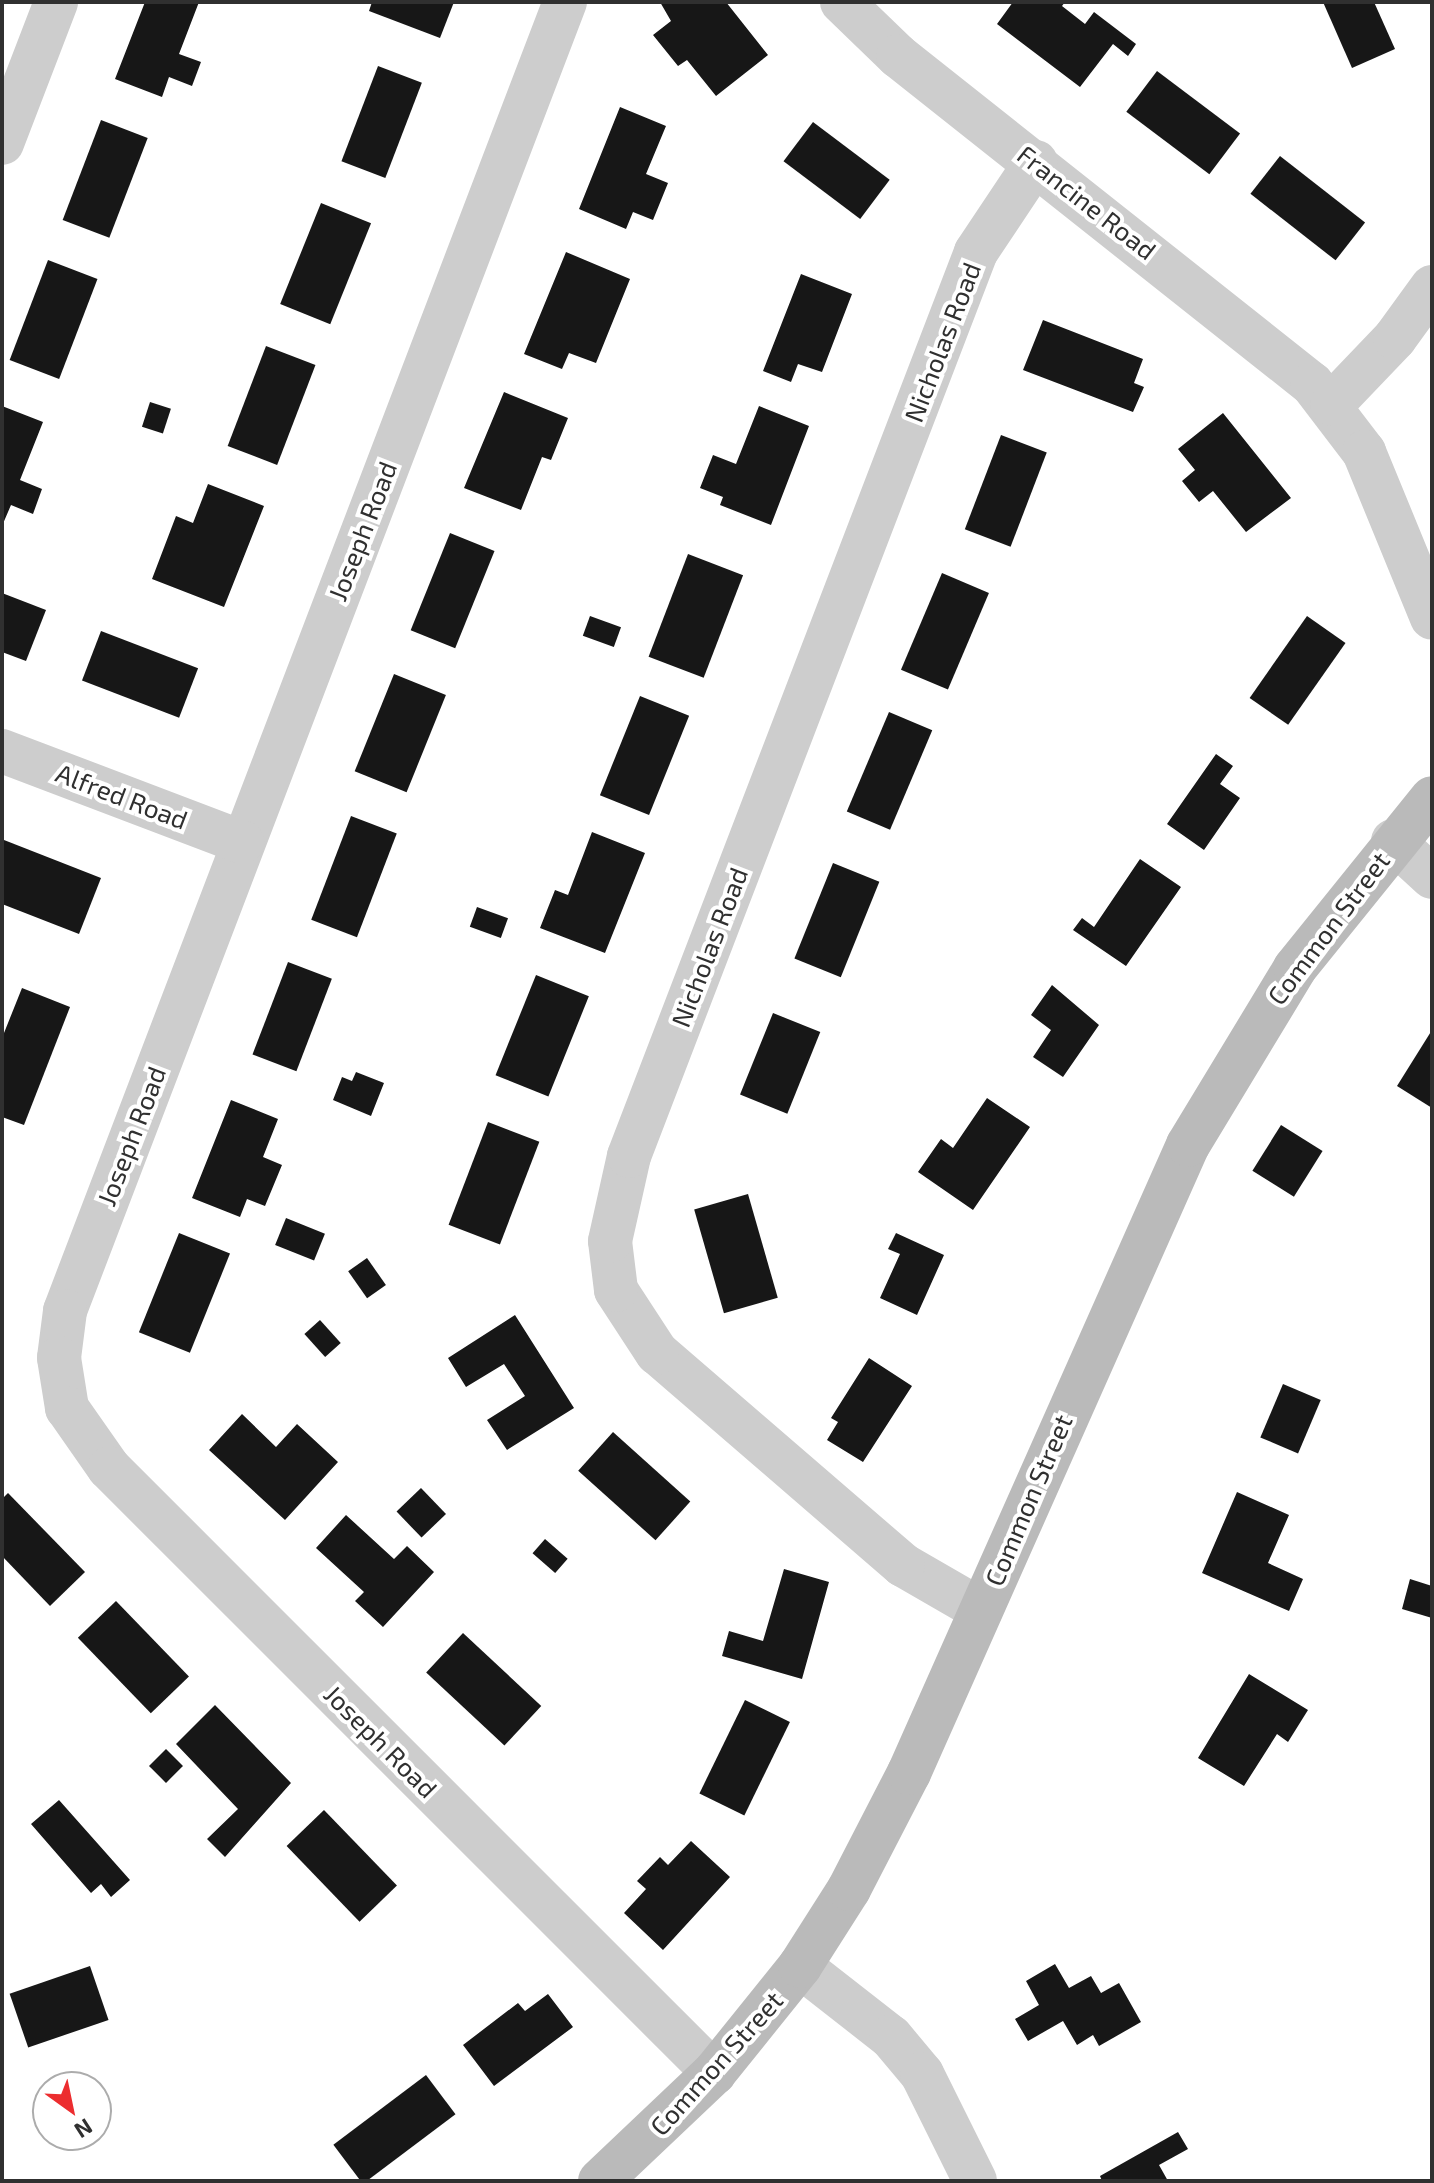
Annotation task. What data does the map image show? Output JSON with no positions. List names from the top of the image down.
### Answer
{
  "streets": {
    "street": [
      "Francine Road",
      "Nicholas Road",
      "Joseph Road",
      "Alfred Road",
      "Common Street"
    ]
  },
  "crossings": [
    ["Francine Road", "Nicholas Road"],
    ["Nicholas Road", "Common Street"],
    ["Joseph Road", "Alfred Road"],
    ["Joseph Road", "Common Street"]
  ],
  "north": "bottom right"
}
